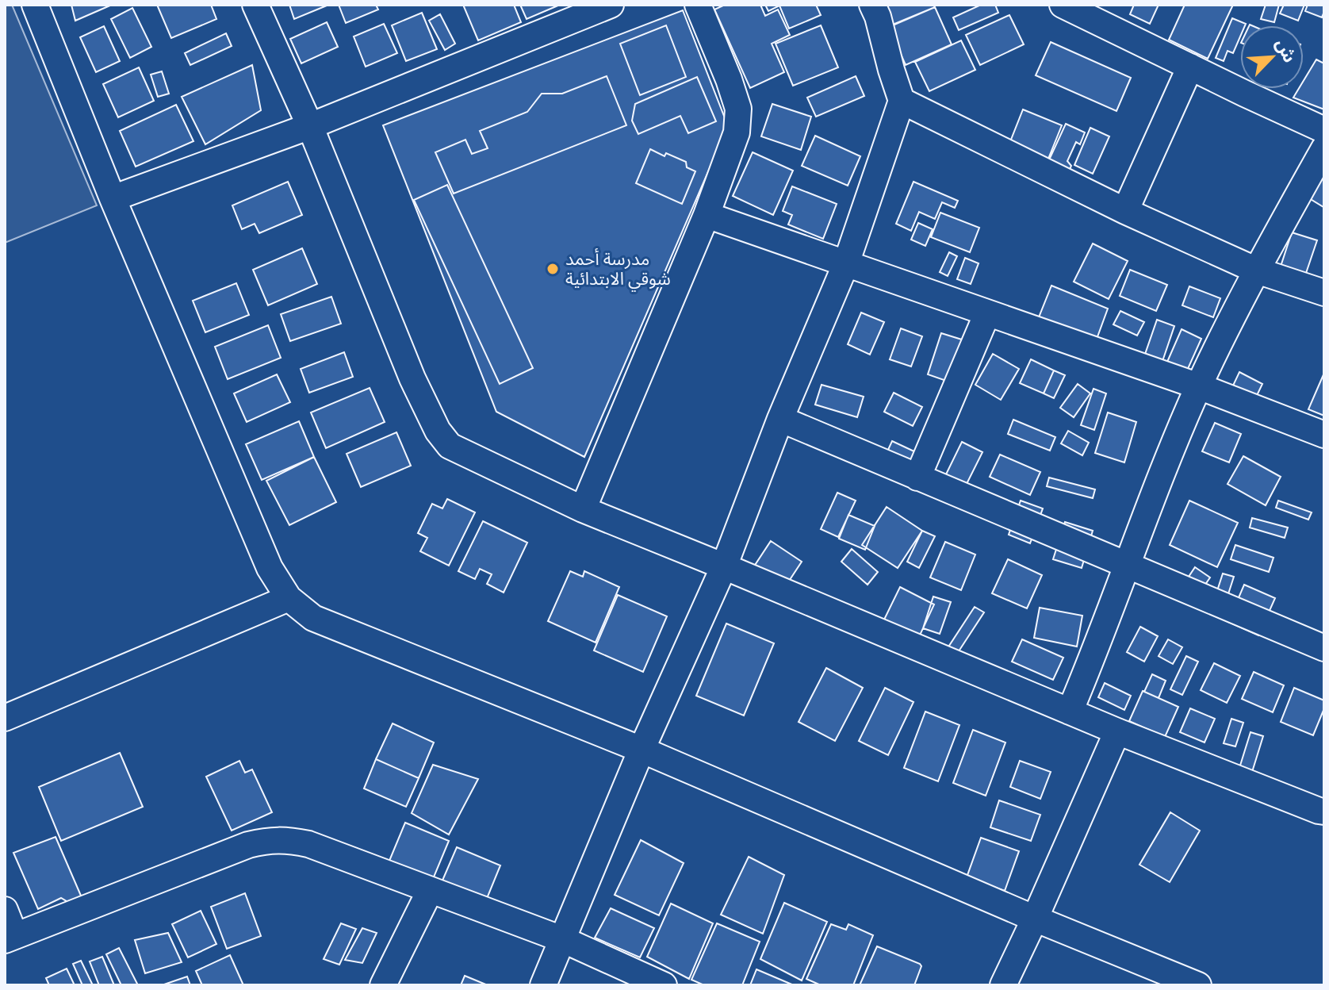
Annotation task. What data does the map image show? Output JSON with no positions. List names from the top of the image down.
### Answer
{
  "places": ["مدرسة أحمد شوقي الابتدائية"],
  "north": "top right"
}
